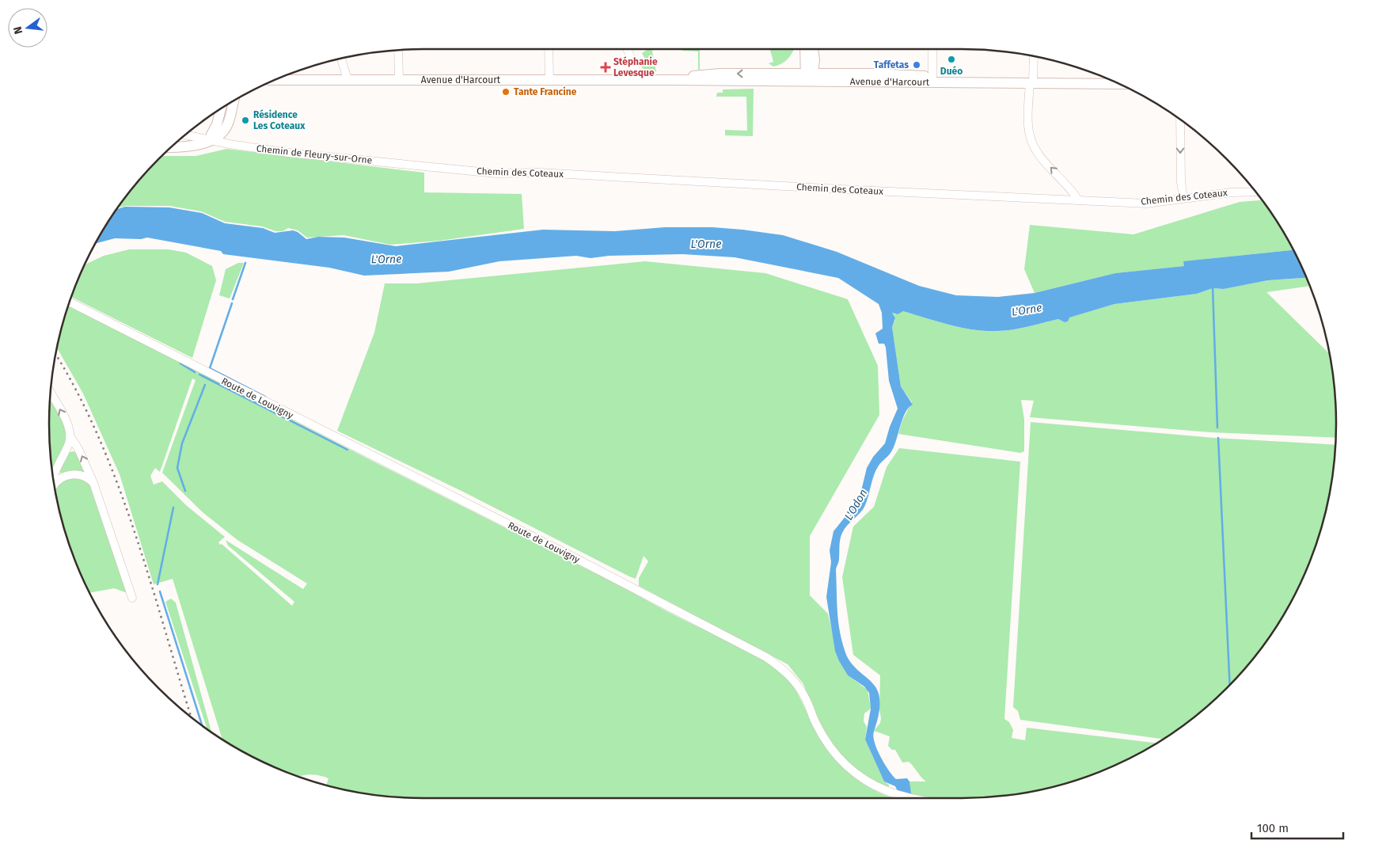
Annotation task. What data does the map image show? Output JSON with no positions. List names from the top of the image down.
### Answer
{
  "streets": {
    "main road": ["Avenue d'Harcourt"],
    "street": ["Chemin de Fleury-sur-Orne", "Chemin des Coteaux", "Route de Louvigny"]
  },
  "crossings": [
    ["Chemin de Fleury-sur-Orne", "Chemin des Coteaux"]
  ],
  "water": ["L'Orne", "L'Odon"],
  "places": {
    "other": [
      "Duéo",
      "Taffetas",
      "Tante Francine",
      "Résidence Les Coteaux"
    ],
    "health": ["Stéphanie Levesque"]
  },
  "scale_bar": "100 m",
  "north": "left"
}
